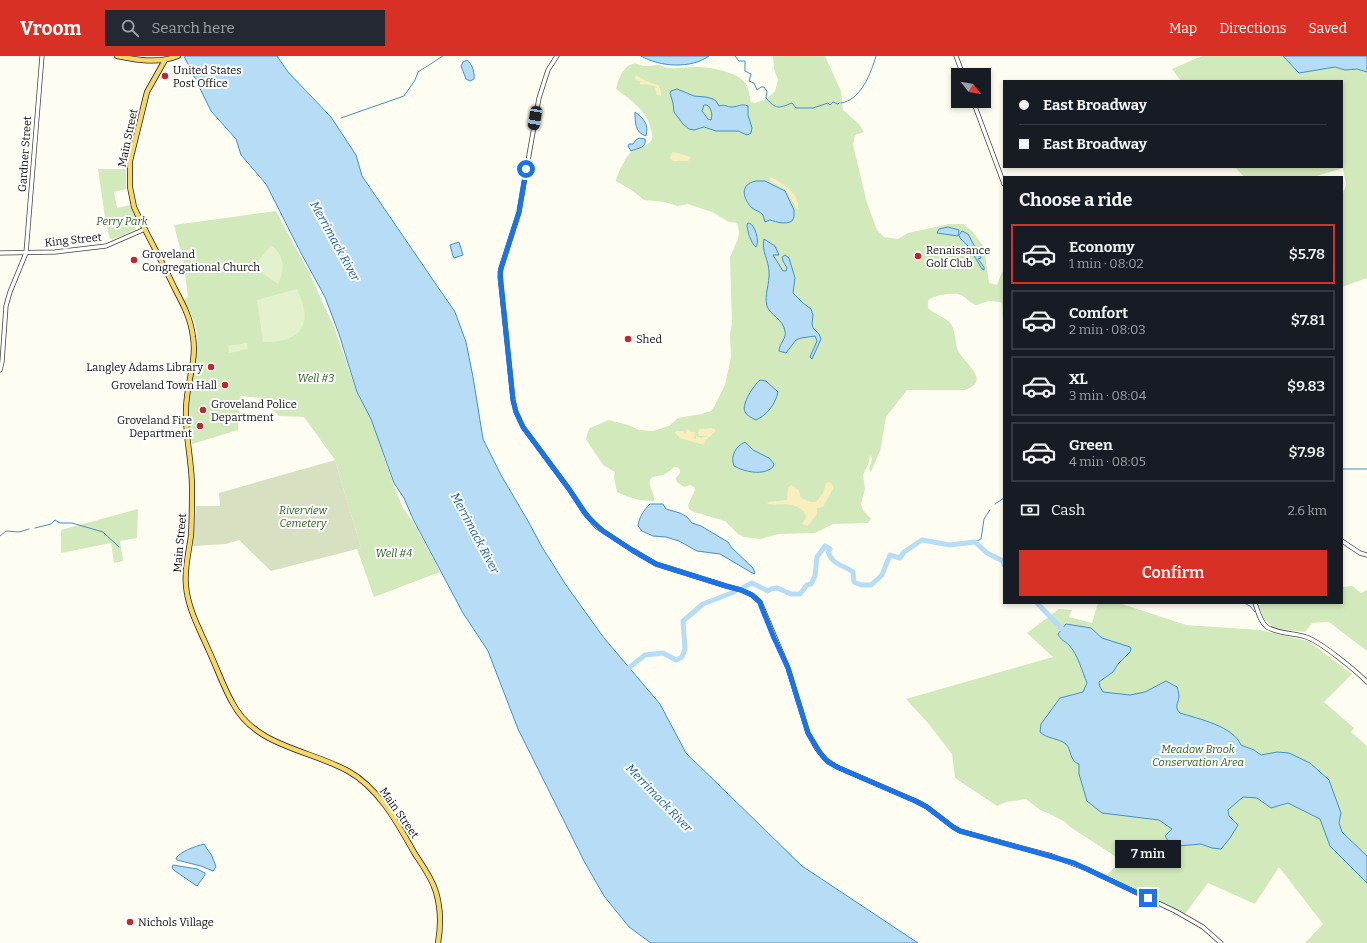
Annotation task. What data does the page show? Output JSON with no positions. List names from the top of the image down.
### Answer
{
  "streets": {
    "main road": ["Main Street"],
    "street": ["Gardner Street", "King Street"]
  },
  "crossings": [
    ["Main Street", "King Street"],
    ["Gardner Street", "King Street"]
  ],
  "water": ["Merrimack River"],
  "parks": [
    "Perry Park",
    "Well #3",
    "Riverview Cemetery",
    "Well #4",
    "Meadow Brook Conservation Area"
  ],
  "places": [
    "United States Post Office",
    "Renaissance Golf Club",
    "Groveland Congregational Church",
    "Shed",
    "Langley Adams Library",
    "Groveland Town Hall",
    "Groveland Police Department",
    "Groveland Fire Department",
    "Nichols Village"
  ],
  "north": "bottom right",
  "page": {
    "header": "Vroom",
    "search": "Search here",
    "nav": ["Map", "Directions", "Saved"],
    "banner": ["East Broadway", "East Broadway"],
    "heading": "Choose a ride",
    "list": [
      {
        "name": "Economy",
        "note": "1 min · 08:02",
        "value": "$5.78"
      },
      {
        "name": "Comfort",
        "note": "2 min · 08:03",
        "value": "$7.81"
      },
      {
        "name": "XL",
        "note": "3 min · 08:04",
        "value": "$9.83"
      },
      {
        "name": "Green",
        "note": "4 min · 08:05",
        "value": "$7.98"
      }
    ],
    "pay": ["Cash", "2.6 km"],
    "buttons": "Confirm",
    "bubble": "7 min"
  }
}
